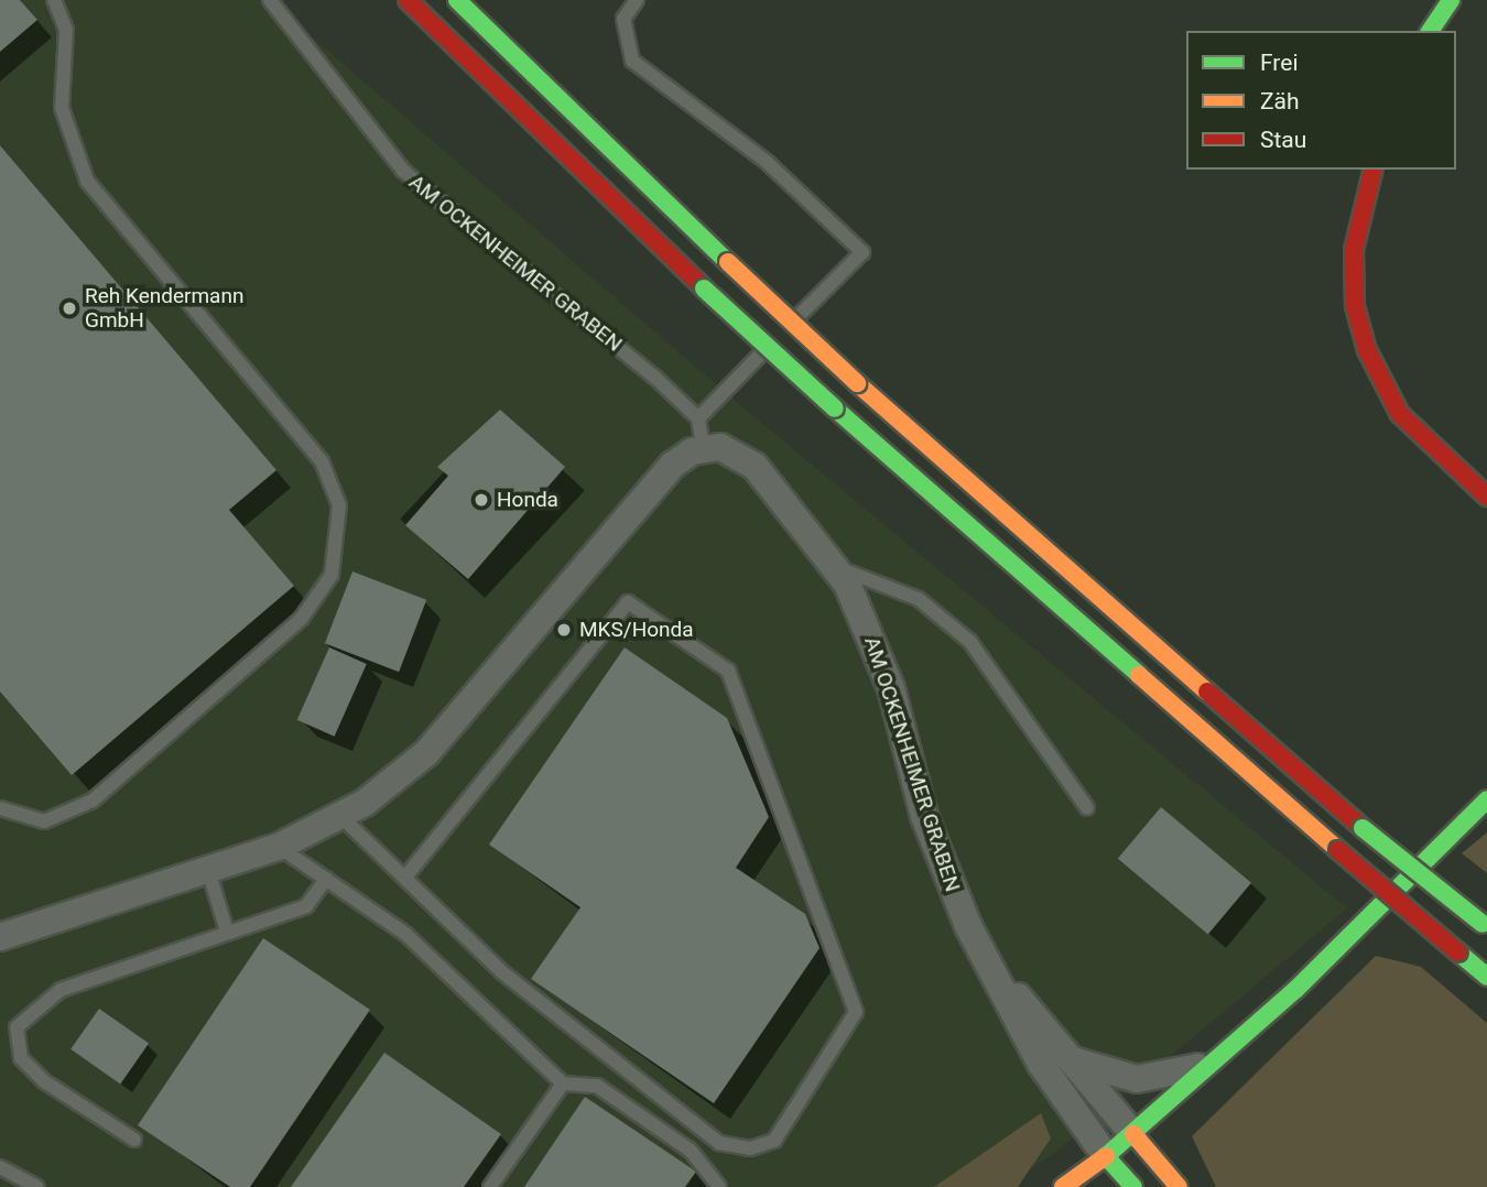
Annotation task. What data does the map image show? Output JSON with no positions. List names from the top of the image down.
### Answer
{
  "streets": {
    "street": ["AM OCKENHEIMER GRABEN"]
  },
  "places": ["Reh Kendermann GmbH", "Honda", "MKS/Honda"],
  "legend": ["Frei", "Zäh", "Stau"]
}
